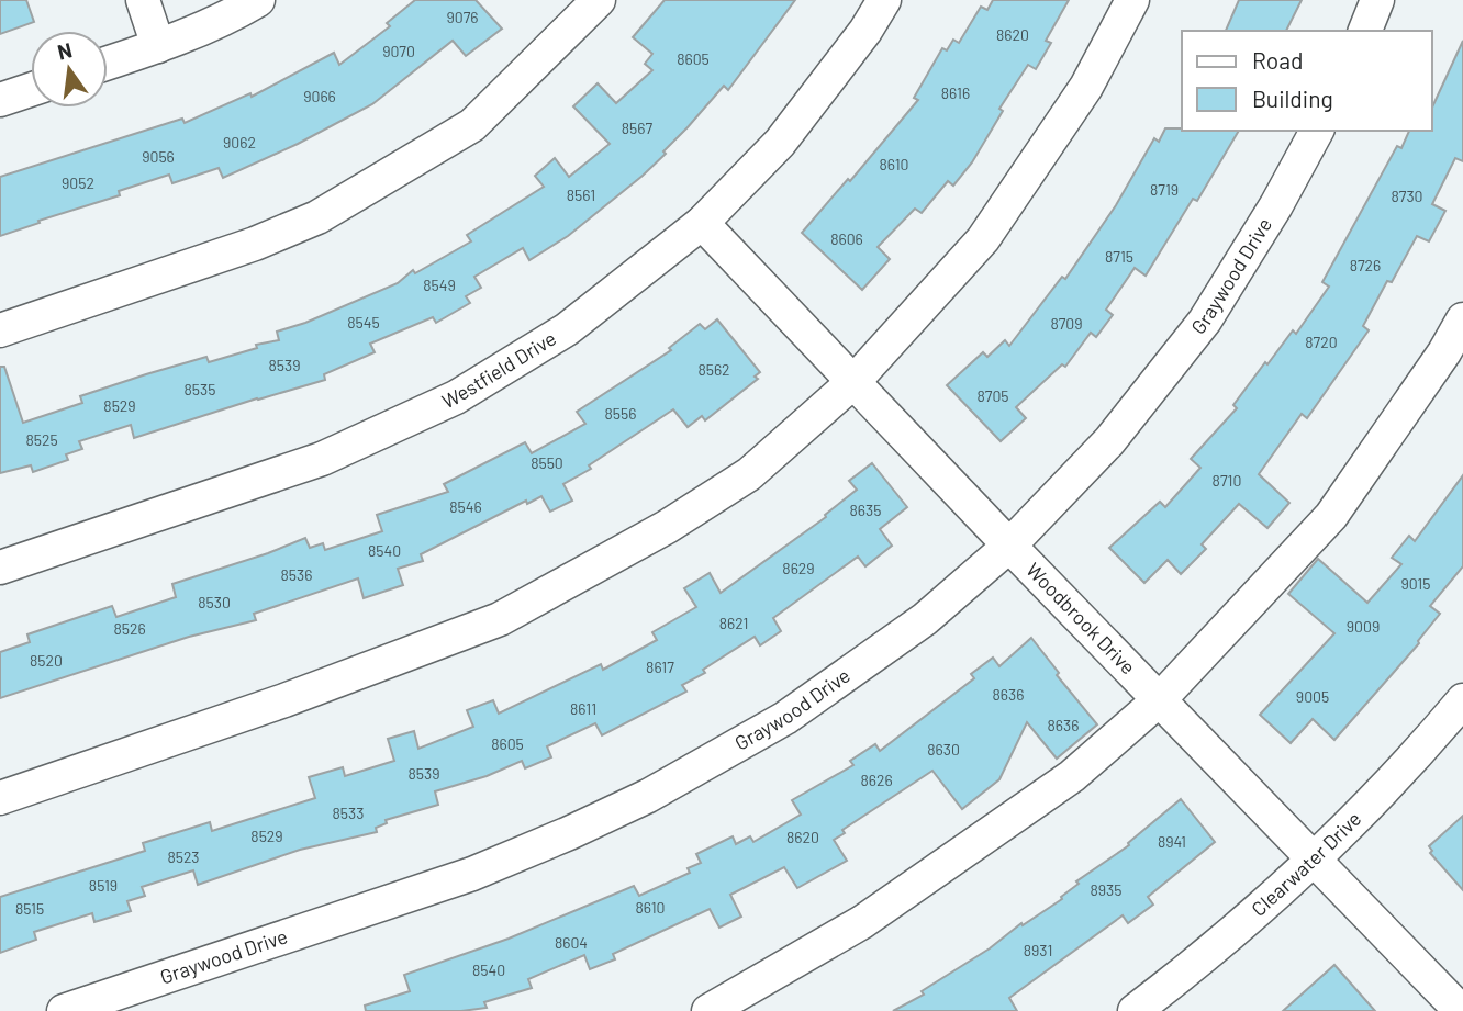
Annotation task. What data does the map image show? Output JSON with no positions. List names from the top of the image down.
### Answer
{
  "streets": {
    "street": [
      "Graywood Drive",
      "Westfield Drive",
      "Woodbrook Drive",
      "Clearwater Drive"
    ]
  },
  "crossings": [
    ["Graywood Drive", "Woodbrook Drive"],
    ["Westfield Drive", "Woodbrook Drive"],
    ["Woodbrook Drive", "Clearwater Drive"]
  ],
  "house_numbers": [
    "9076",
    "8620",
    "9070",
    "8605",
    "8616",
    "9066",
    "8567",
    "9062",
    "9056",
    "8610",
    "9052",
    "8719",
    "8561",
    "8730",
    "8606",
    "8715",
    "8726",
    "8549",
    "8545",
    "8709",
    "8720",
    "8539",
    "8562",
    "8535",
    "8705",
    "8529",
    "8556",
    "8525",
    "8550",
    "8710",
    "8546",
    "8635",
    "8540",
    "8629",
    "8536",
    "9015",
    "8530",
    "8621",
    "9009",
    "8526",
    "8520",
    "8617",
    "8636",
    "9005",
    "8611",
    "8636",
    "8605",
    "8630",
    "8539",
    "8626",
    "8533",
    "8529",
    "8620",
    "8941",
    "8523",
    "8519",
    "8935",
    "8610",
    "8515",
    "8604",
    "8931",
    "8540"
  ],
  "legend": ["Road", "Building"],
  "north": "top"
}
